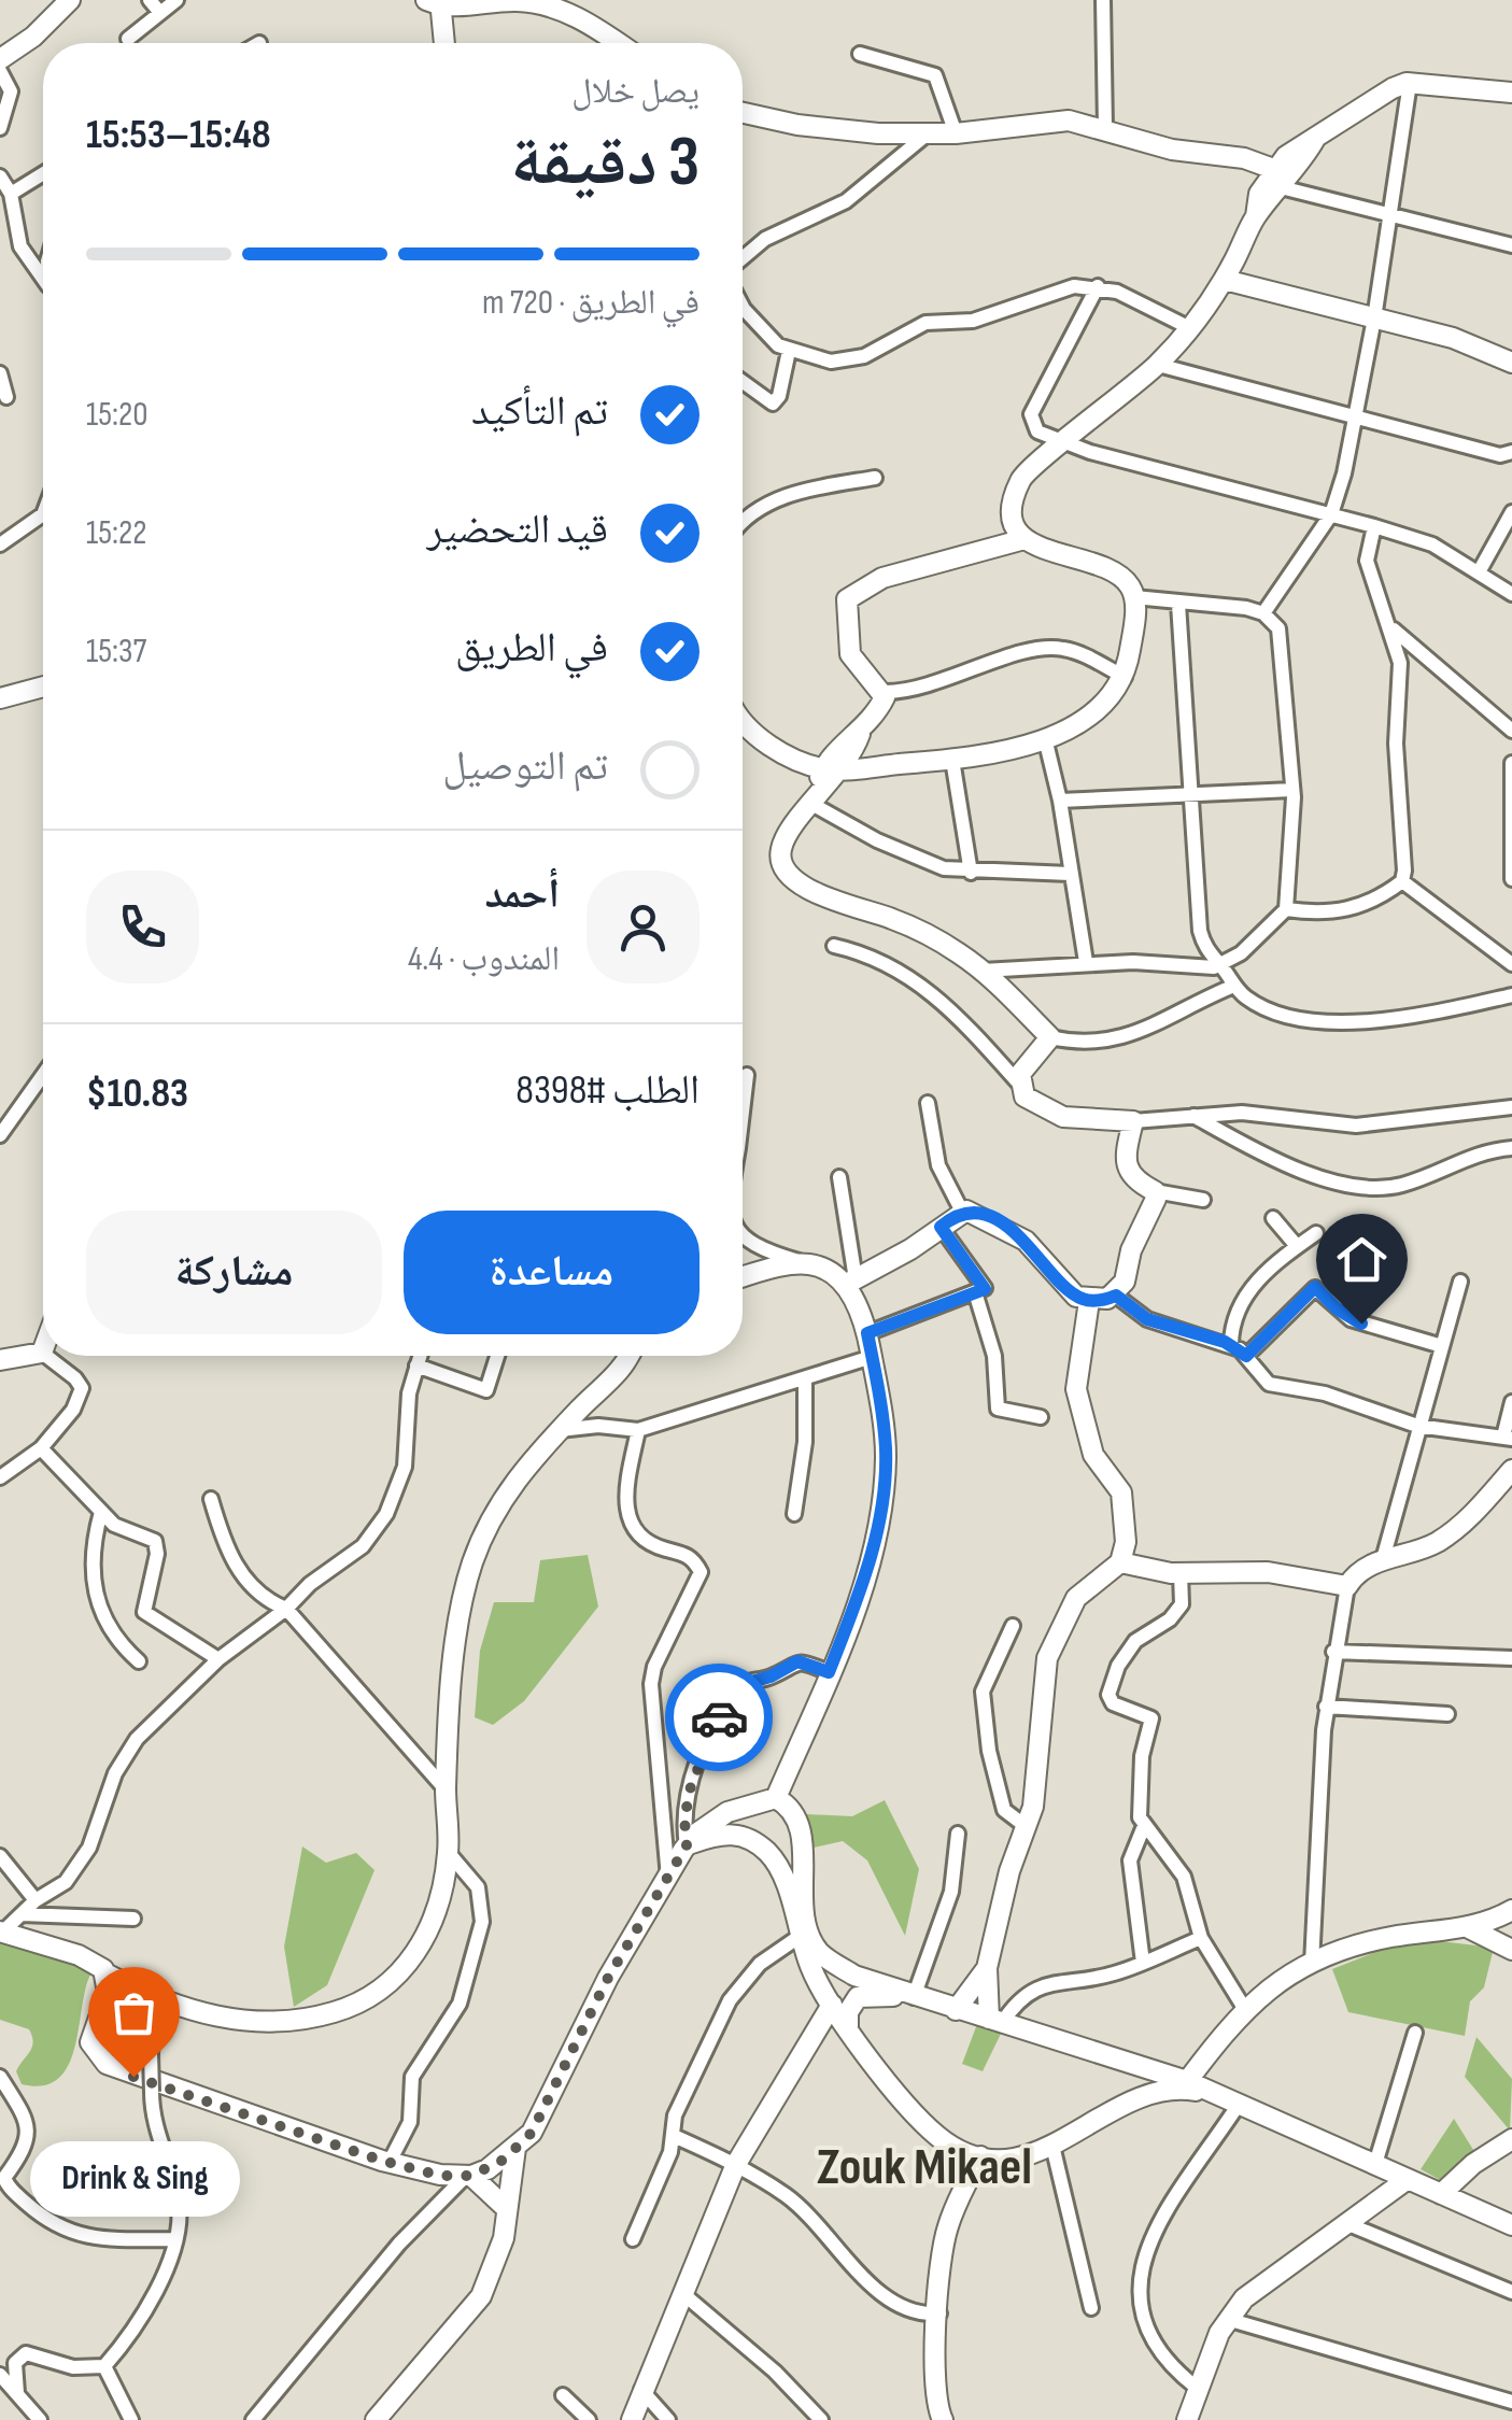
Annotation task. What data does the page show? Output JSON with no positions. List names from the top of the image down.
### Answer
{
  "districts": ["Zouk Mikael"],
  "places": ["Drink & Sing"],
  "page": {
    "heading": ["3 دقيقة", "يصل خلال", "15:48–15:53"],
    "panel": [
      "أحمد",
      "المندوب · 4.4",
      "الطلب #8398",
      "$10.83"
    ],
    "bar": "في الطريق · 720 m",
    "list": [
      ["تم التأكيد", "15:20"],
      ["قيد التحضير", "15:22"],
      ["في الطريق", "15:37"],
      "تم التوصيل"
    ],
    "buttons": ["مساعدة", "مشاركة"],
    "bubble": "Drink & Sing"
  }
}
